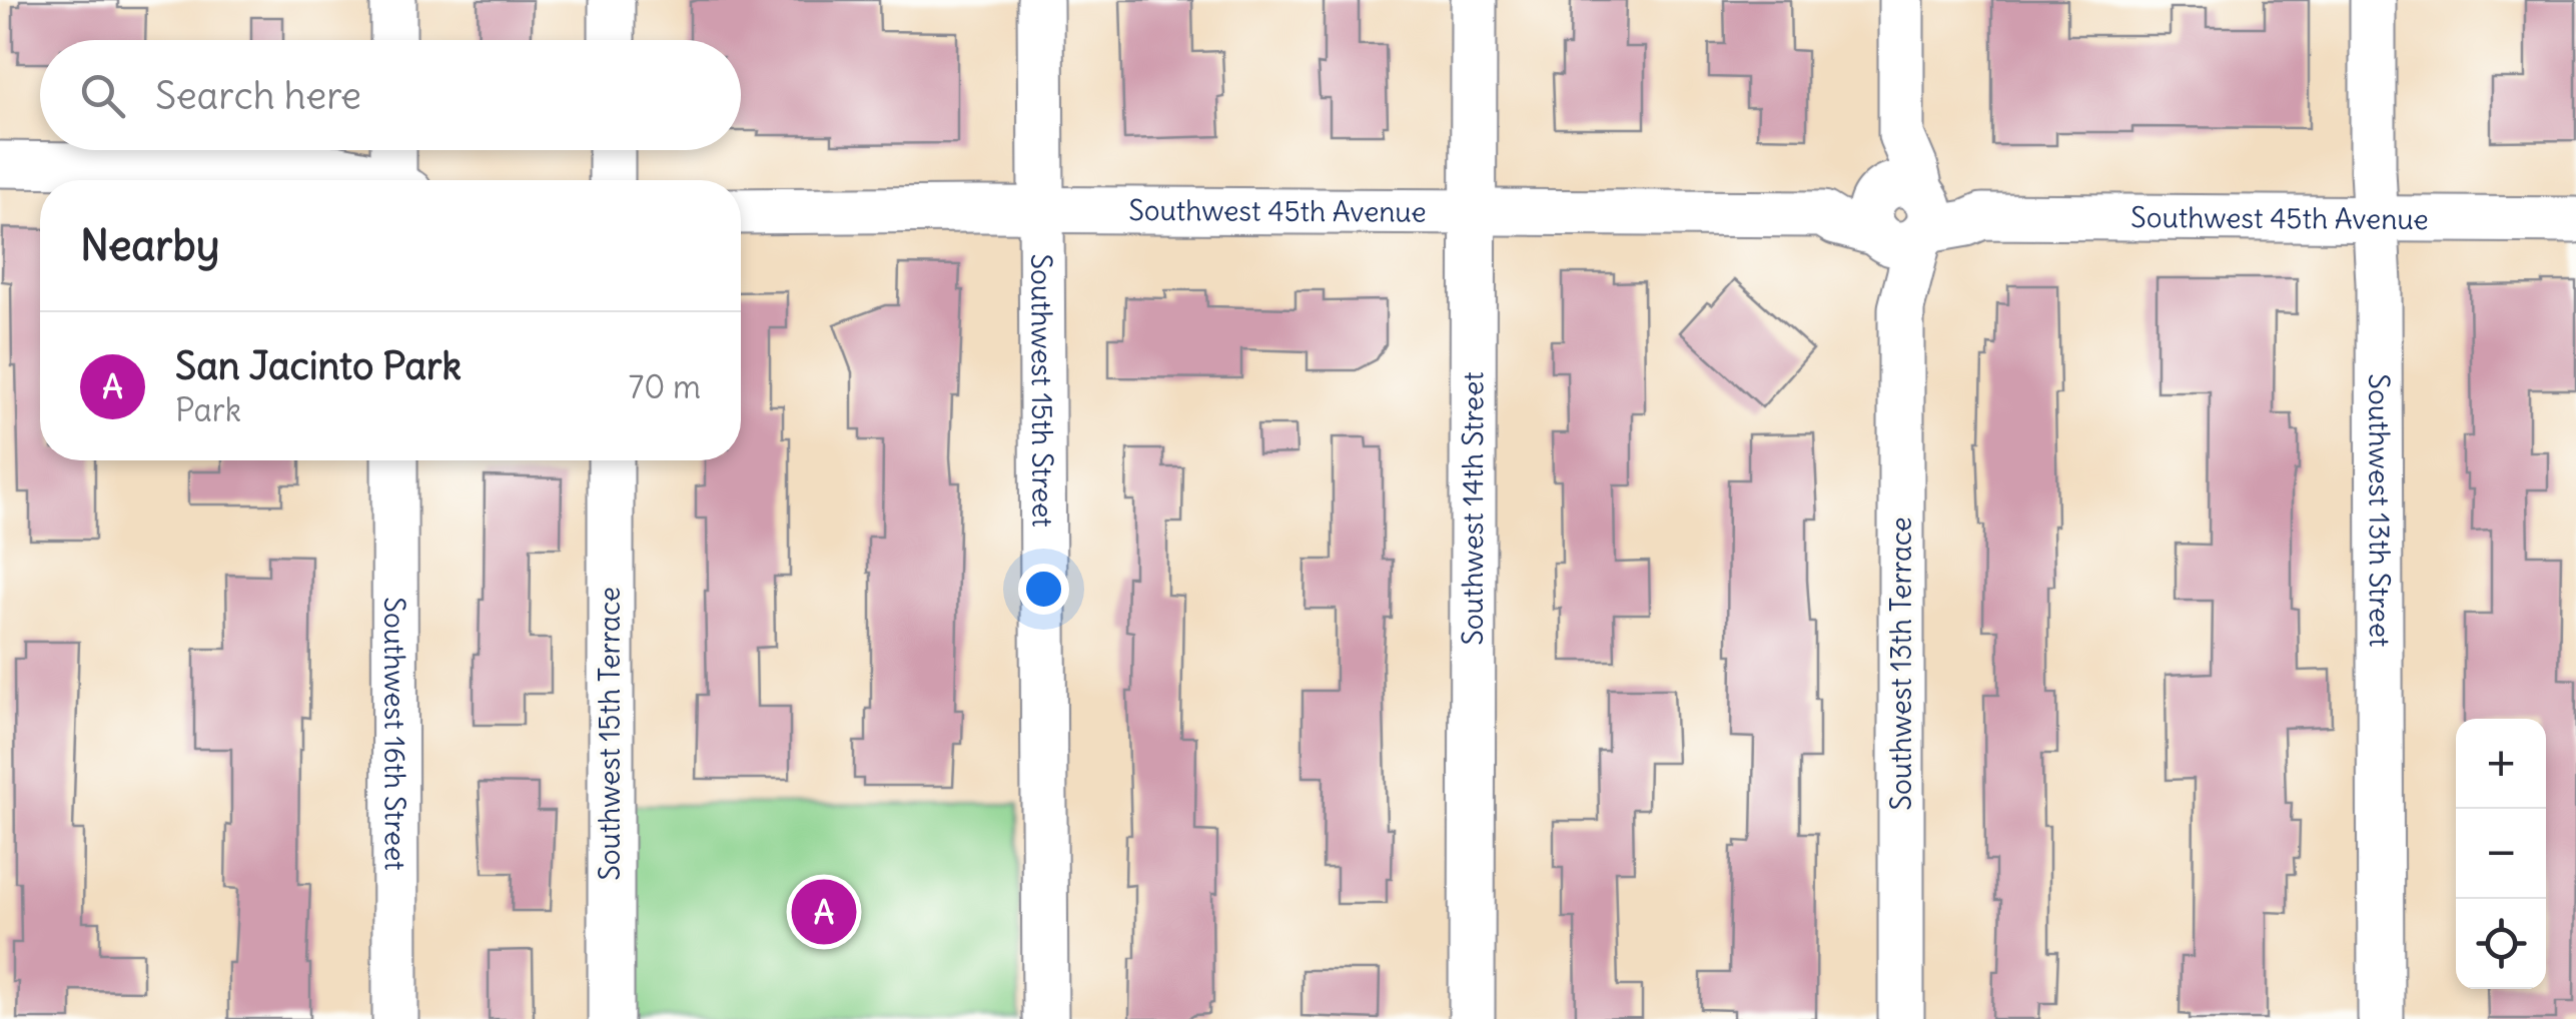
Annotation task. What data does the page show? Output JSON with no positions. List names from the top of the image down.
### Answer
{
  "streets": {
    "street": [
      "Southwest 45th Avenue",
      "Southwest 15th Street",
      "Southwest 14th Street",
      "Southwest 13th Street",
      "Southwest 13th Terrace",
      "Southwest 16th Street",
      "Southwest 15th Terrace"
    ]
  },
  "crossings": [
    ["Southwest 45th Avenue", "Southwest 15th Street"],
    ["Southwest 45th Avenue", "Southwest 14th Street"],
    ["Southwest 45th Avenue", "Southwest 13th Street"],
    ["Southwest 45th Avenue", "Southwest 13th Terrace"]
  ],
  "page": {
    "search": "Search here",
    "heading": "Nearby",
    "list": [
      {
        "mark": "A",
        "name": "San Jacinto Park",
        "note": "Park",
        "value": "70 m"
      }
    ],
    "map_buttons": ["+", "−"],
    "pins": "A"
  }
}
